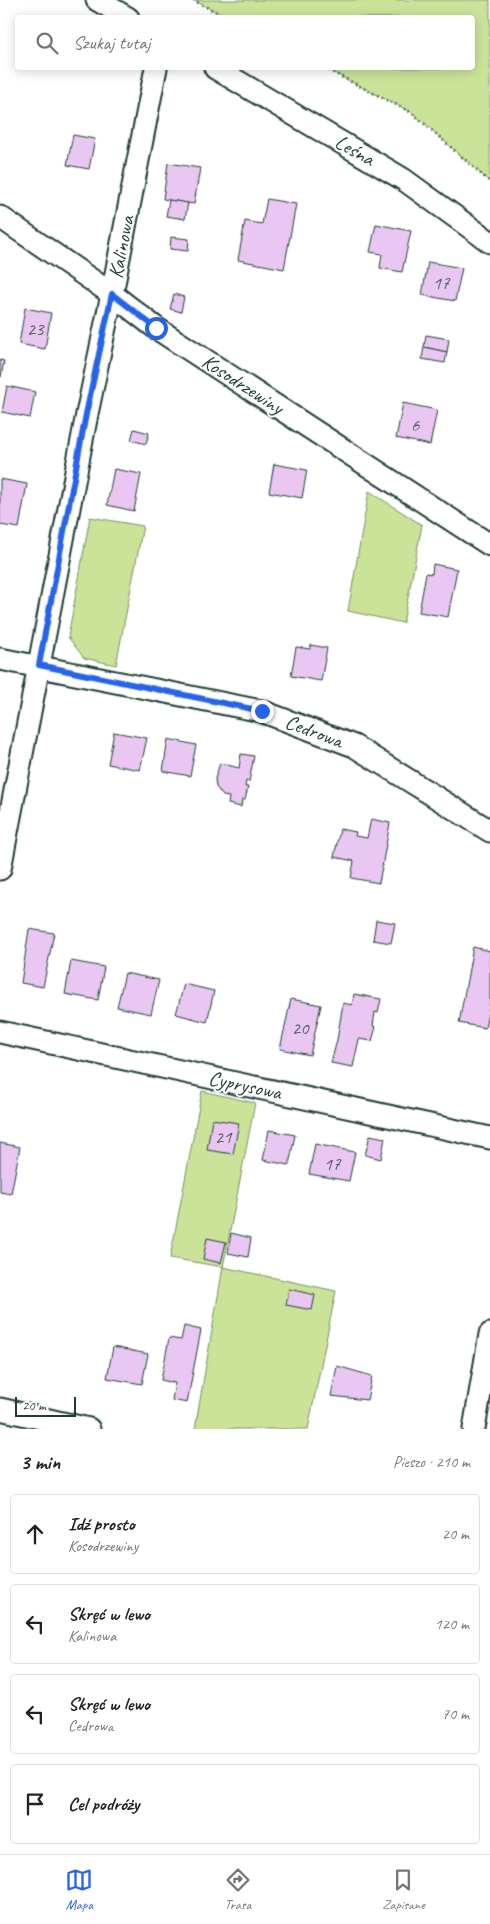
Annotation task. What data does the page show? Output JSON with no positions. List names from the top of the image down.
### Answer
{
  "streets": {
    "street": [
      "Leśna",
      "Kalinowa",
      "Kosodrzewiny",
      "Cedrowa",
      "Cyprysowa"
    ]
  },
  "crossings": [
    ["Kalinowa", "Kosodrzewiny"],
    ["Kalinowa", "Cedrowa"]
  ],
  "house_numbers": [
    "17",
    "23",
    "6",
    "20",
    "21",
    "17"
  ],
  "scale_bar": "20 m",
  "page": {
    "search": "Szukaj tutaj",
    "scale": "20 m",
    "heading": ["3 min", "Pieszo · 210 m"],
    "list": [
      ["Idź prosto", "Kosodrzewiny", "20 m"],
      ["Skręć w lewo", "Kalinowa", "120 m"],
      ["Skręć w lewo", "Cedrowa", "70 m"],
      "Cel podróży"
    ],
    "nav": ["Mapa", "Trasa", "Zapisane"]
  }
}
